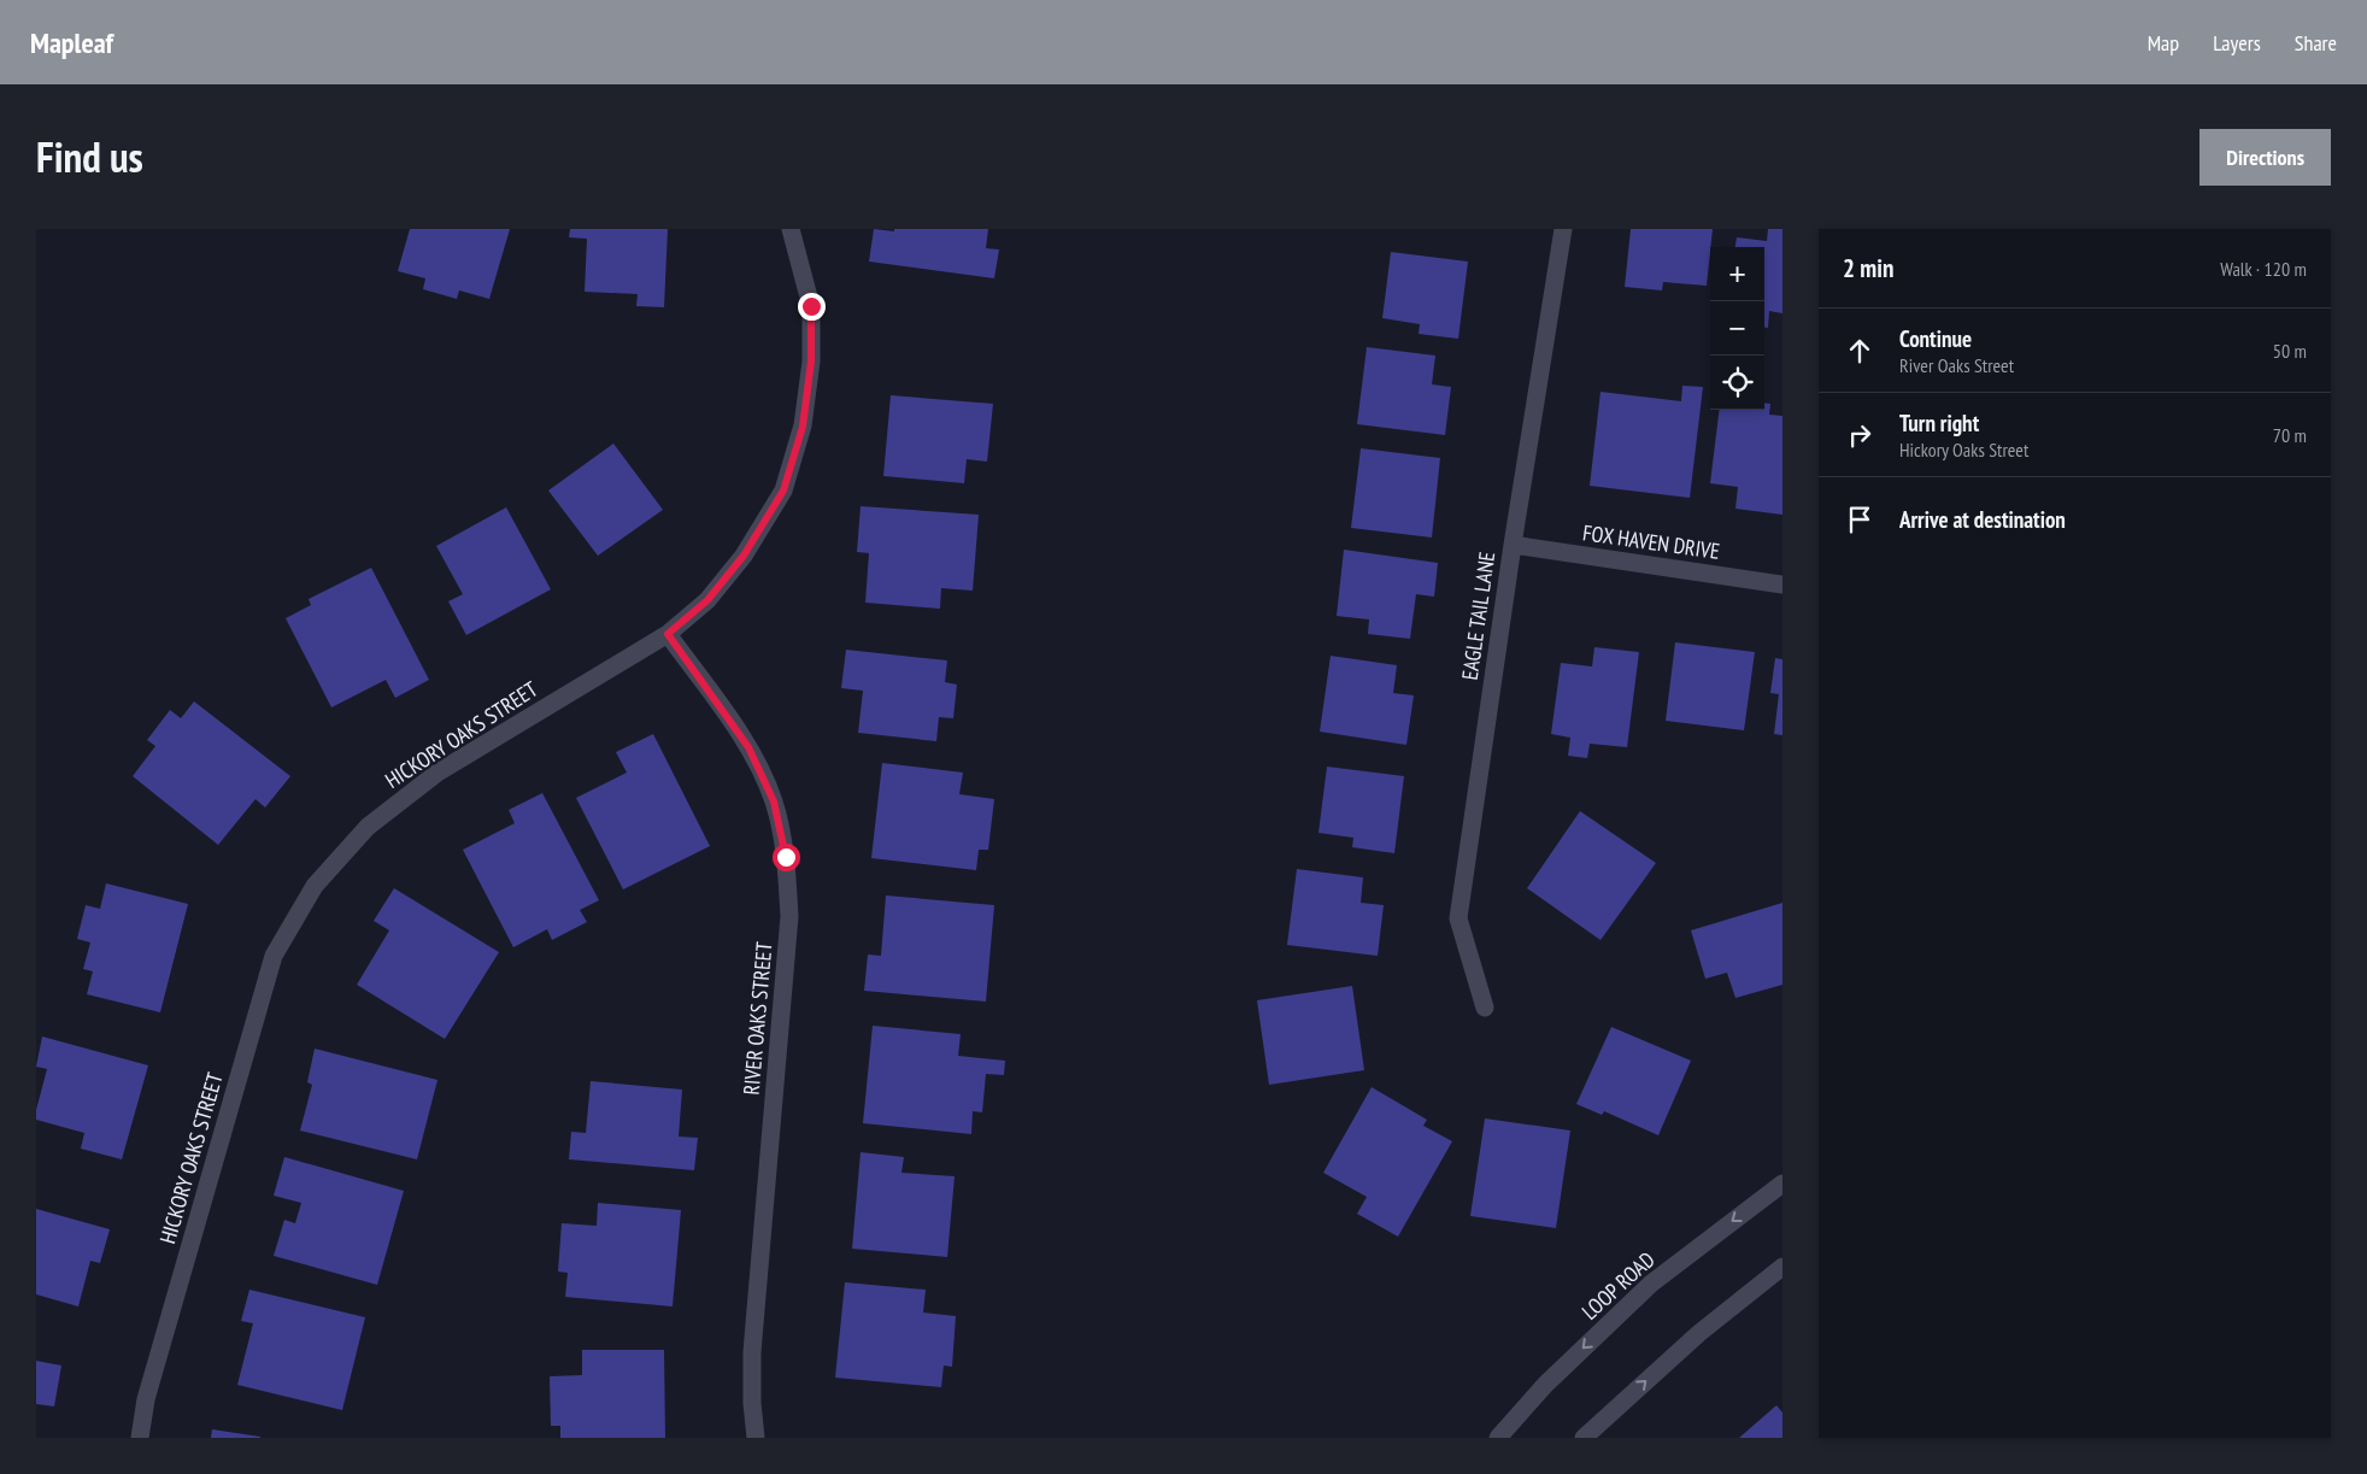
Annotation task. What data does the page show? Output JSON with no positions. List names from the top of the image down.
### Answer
{
  "streets": {
    "street": [
      "FOX HAVEN DRIVE",
      "EAGLE TAIL LANE",
      "HICKORY OAKS STREET",
      "RIVER OAKS STREET",
      "LOOP ROAD"
    ]
  },
  "crossings": [
    ["FOX HAVEN DRIVE", "EAGLE TAIL LANE"],
    ["HICKORY OAKS STREET", "RIVER OAKS STREET"]
  ],
  "page": {
    "header": "Mapleaf",
    "nav": ["Map", "Layers", "Share"],
    "title": "Find us",
    "buttons": "Directions",
    "heading": ["2 min", "Walk · 120 m"],
    "map_buttons": ["+", "−"],
    "list": [
      ["Continue", "River Oaks Street", "50 m"],
      ["Turn right", "Hickory Oaks Street", "70 m"],
      "Arrive at destination"
    ]
  }
}
